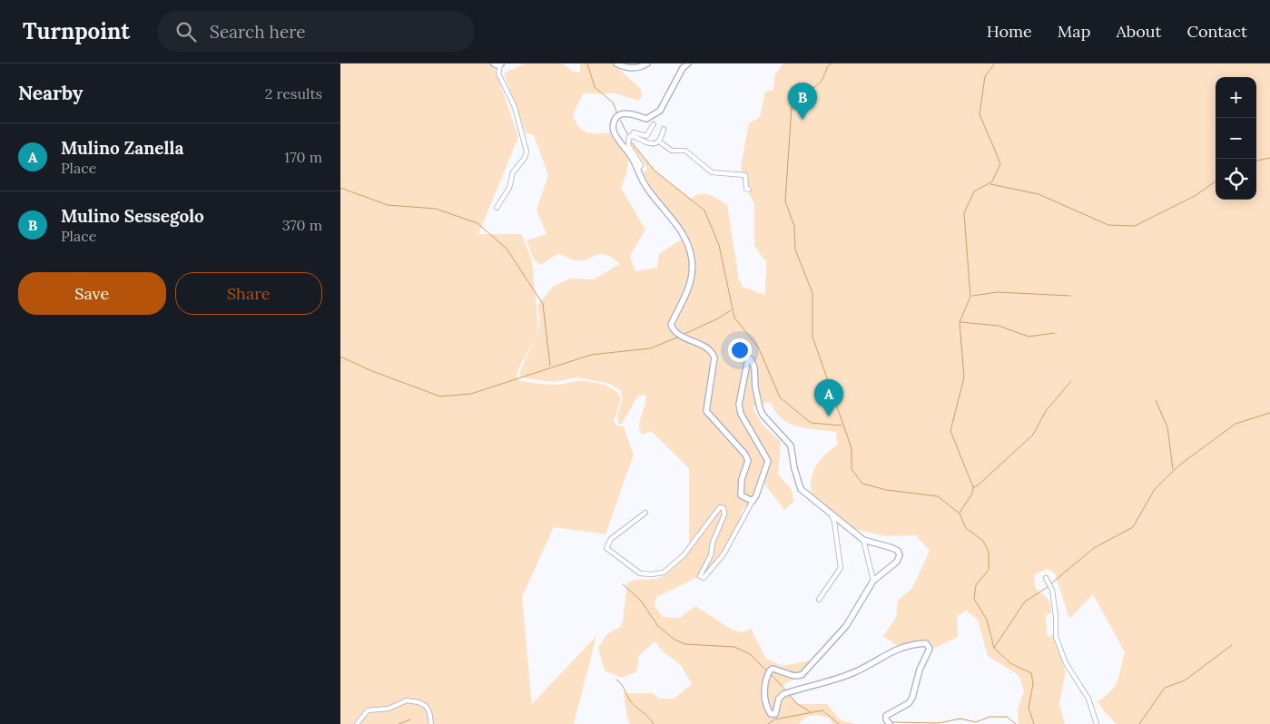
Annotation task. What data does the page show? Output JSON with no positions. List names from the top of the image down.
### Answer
{
  "page": {
    "header": "Turnpoint",
    "search": "Search here",
    "nav": [
      "Home",
      "Map",
      "About",
      "Contact"
    ],
    "heading": ["Nearby", "2 results"],
    "map_buttons": ["+", "−"],
    "pins": ["B", "A"],
    "list": [
      {
        "mark": "A",
        "name": "Mulino Zanella",
        "note": "Place",
        "value": "170 m"
      },
      {
        "mark": "B",
        "name": "Mulino Sessegolo",
        "note": "Place",
        "value": "370 m"
      }
    ],
    "buttons": ["Save", "Share"]
  }
}
